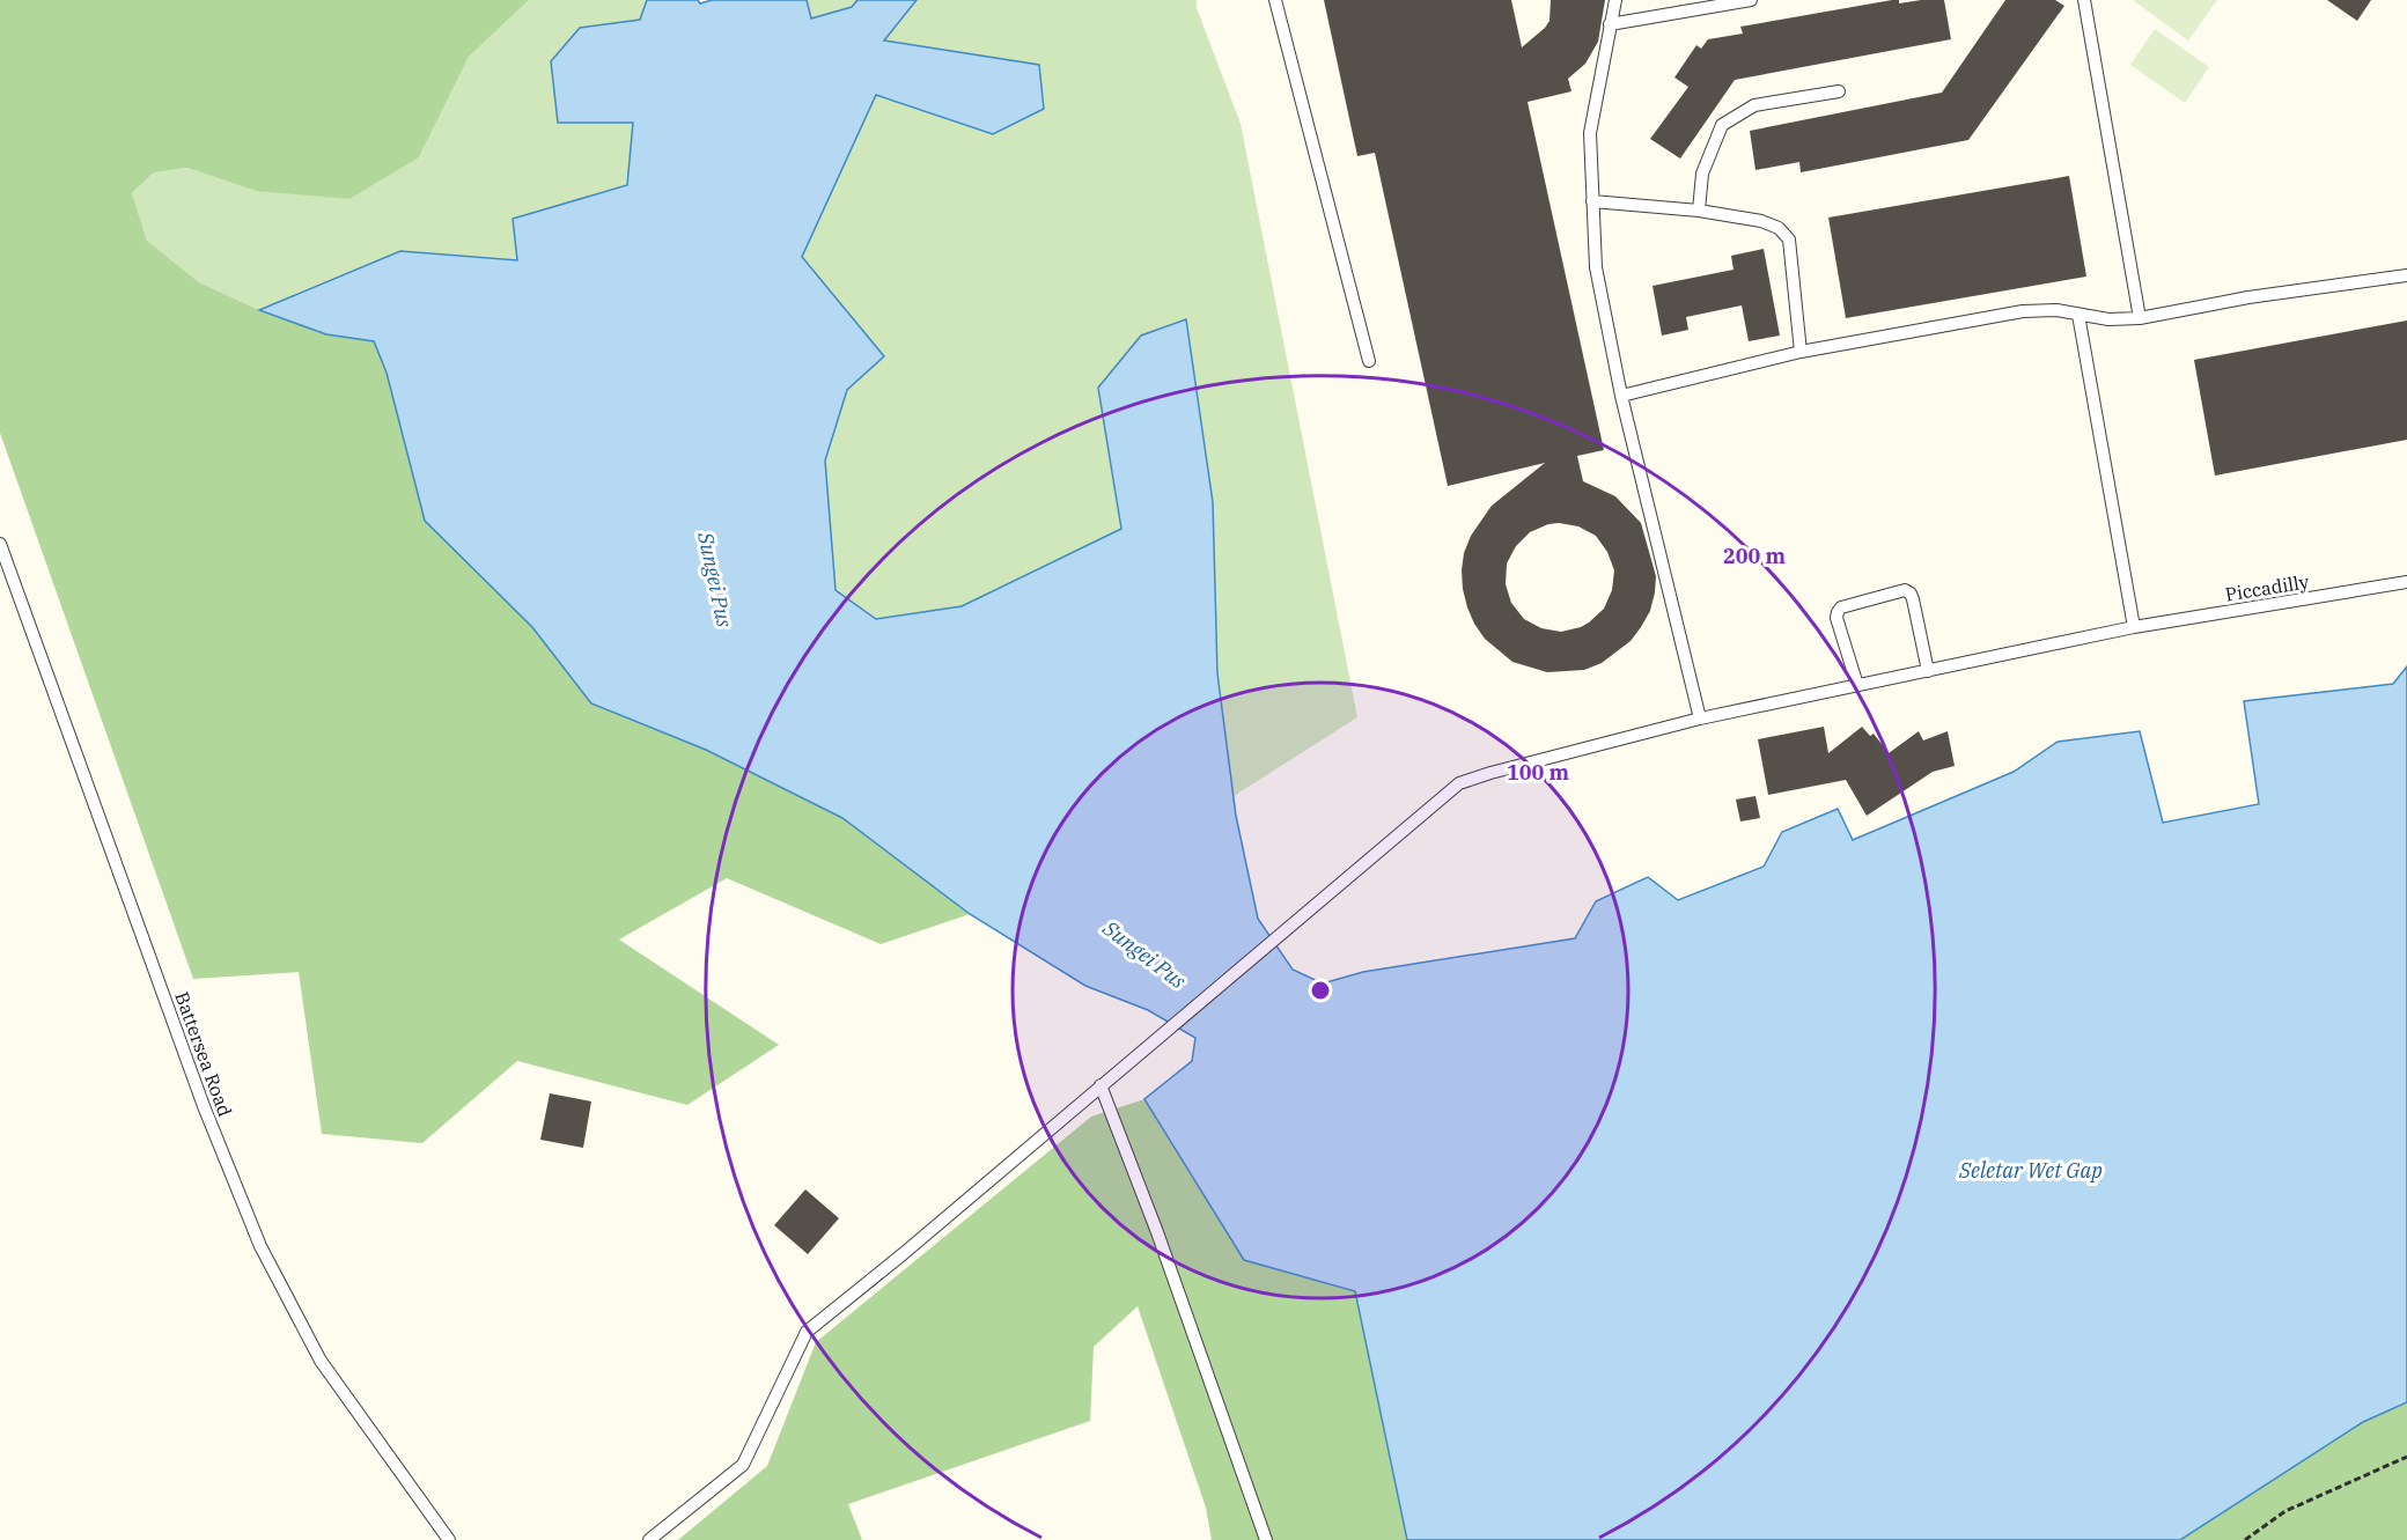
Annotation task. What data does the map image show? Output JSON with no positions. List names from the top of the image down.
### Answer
{
  "streets": {
    "lane": ["Piccadilly", "Battersea Road"]
  },
  "water": ["Sungei Pus", "Seletar Wet Gap"],
  "rings": ["200 m", "100 m"]
}
